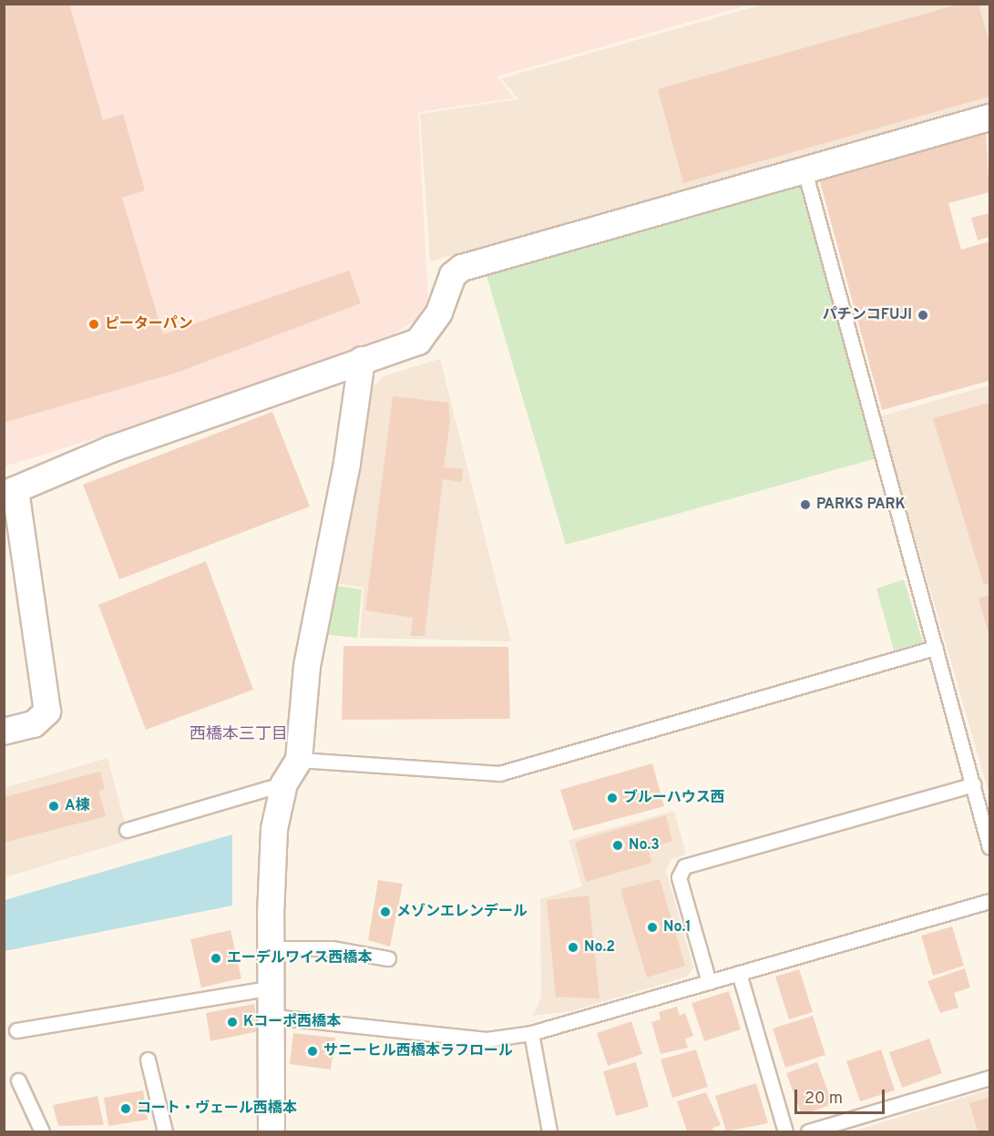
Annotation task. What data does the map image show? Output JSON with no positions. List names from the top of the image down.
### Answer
{
  "districts": ["西橋本三丁目"],
  "places": [
    "パチンコFUJI",
    "ピーターパン",
    "PARKS PARK",
    "ブルーハウス西",
    "A棟",
    "No.3",
    "メゾンエレンデール",
    "No.1",
    "No.2",
    "エーデルワイス西橋本",
    "Kコーポ西橋本",
    "サニーヒル西橋本ラフロール",
    "コート・ヴェール西橋本"
  ],
  "scale_bar": "20 m"
}
